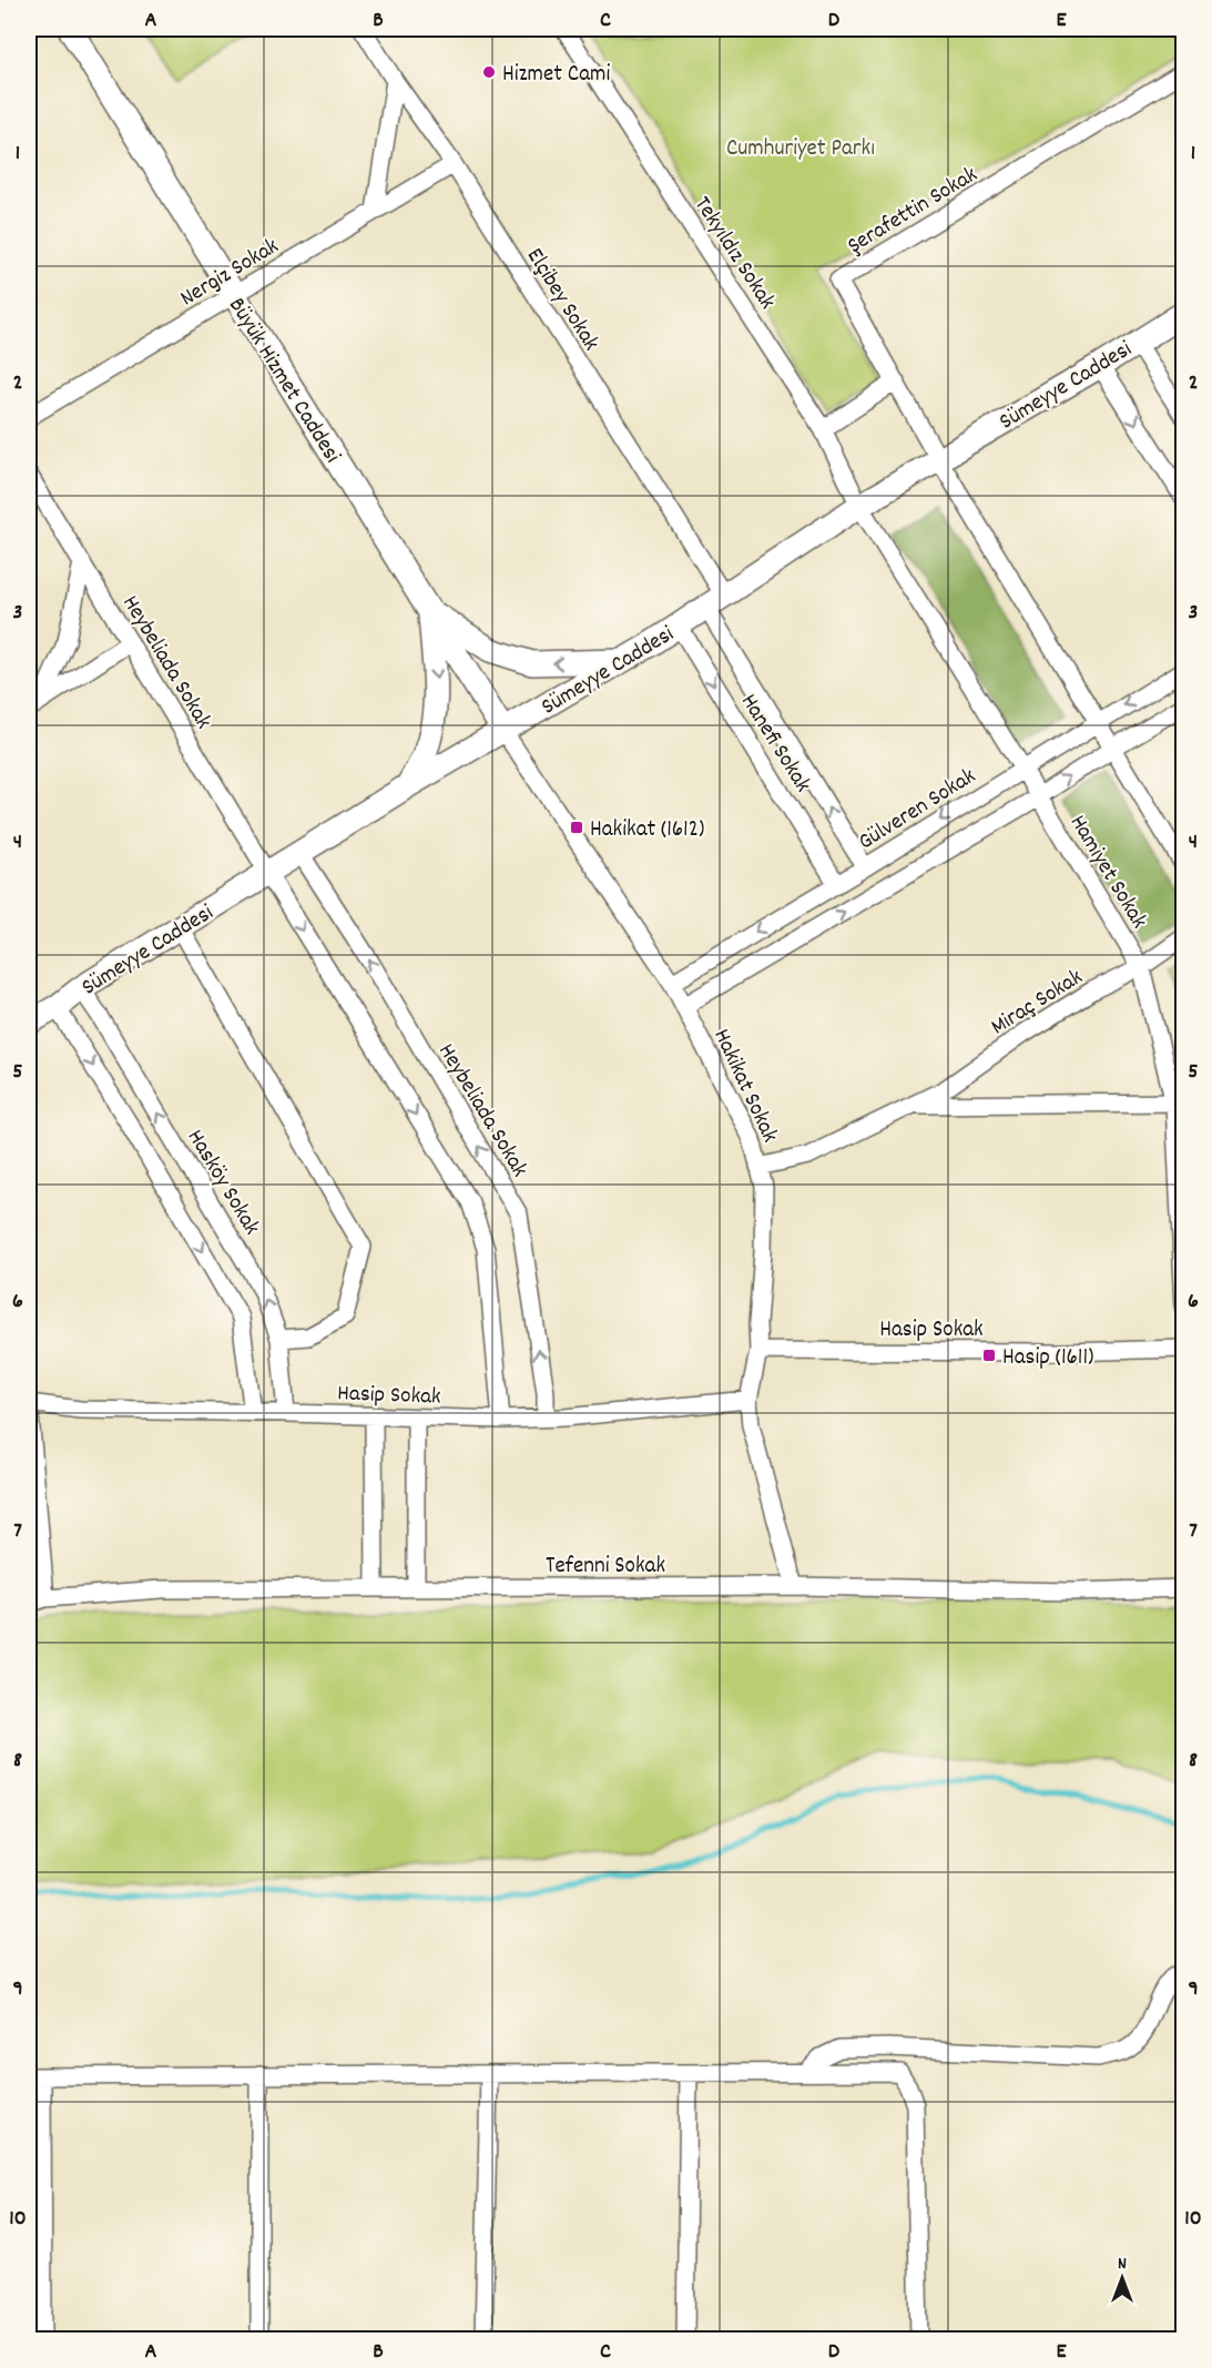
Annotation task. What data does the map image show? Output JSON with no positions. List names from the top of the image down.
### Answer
{
  "streets": {
    "street": [
      "Şerafettin Sokak",
      "Tekyıldız Sokak",
      "Nergiz Sokak",
      "Elçibey Sokak",
      "Büyük Hizmet Caddesi",
      "Sümeyye Caddesi",
      "Heybeliada Sokak",
      "Hanefi Sokak",
      "Gülveren Sokak",
      "Hamiyet Sokak",
      "Miraç Sokak",
      "Hakikat Sokak",
      "Hasköy Sokak",
      "Hasip Sokak",
      "Tefenni Sokak"
    ]
  },
  "crossings": [
    ["Şerafettin Sokak", "Sümeyye Caddesi"],
    ["Şerafettin Sokak", "Gülveren Sokak"],
    ["Tekyıldız Sokak", "Sümeyye Caddesi"],
    ["Tekyıldız Sokak", "Hamiyet Sokak"],
    ["Nergiz Sokak", "Elçibey Sokak"],
    ["Nergiz Sokak", "Büyük Hizmet Caddesi"],
    ["Elçibey Sokak", "Sümeyye Caddesi"],
    ["Elçibey Sokak", "Gülveren Sokak"],
    ["Büyük Hizmet Caddesi", "Sümeyye Caddesi"],
    ["Büyük Hizmet Caddesi", "Hakikat Sokak"],
    ["Sümeyye Caddesi", "Heybeliada Sokak"],
    ["Sümeyye Caddesi", "Hanefi Sokak"],
    ["Sümeyye Caddesi", "Hamiyet Sokak"],
    ["Sümeyye Caddesi", "Hakikat Sokak"],
    ["Sümeyye Caddesi", "Hasköy Sokak"],
    ["Heybeliada Sokak", "Hasip Sokak"],
    ["Hanefi Sokak", "Gülveren Sokak"],
    ["Gülveren Sokak", "Hamiyet Sokak"],
    ["Gülveren Sokak", "Hakikat Sokak"],
    ["Hamiyet Sokak", "Miraç Sokak"],
    ["Miraç Sokak", "Hakikat Sokak"],
    ["Hakikat Sokak", "Hasip Sokak"],
    ["Hakikat Sokak", "Tefenni Sokak"],
    ["Hasköy Sokak", "Hasip Sokak"]
  ],
  "one_way": ["Hanefi Sokak"],
  "parks": ["Cumhuriyet Parkı"],
  "places": {
    "other": ["Hizmet Cami"],
    "transit": ["Hakikat (1612)", "Hasip (1611)"]
  },
  "north": "top",
  "grid": {
    "columns": [
      "A",
      "B",
      "C",
      "D",
      "E"
    ],
    "rows": [
      "1",
      "2",
      "3",
      "4",
      "5",
      "6",
      "7",
      "8",
      "9",
      "10"
    ]
  }
}
